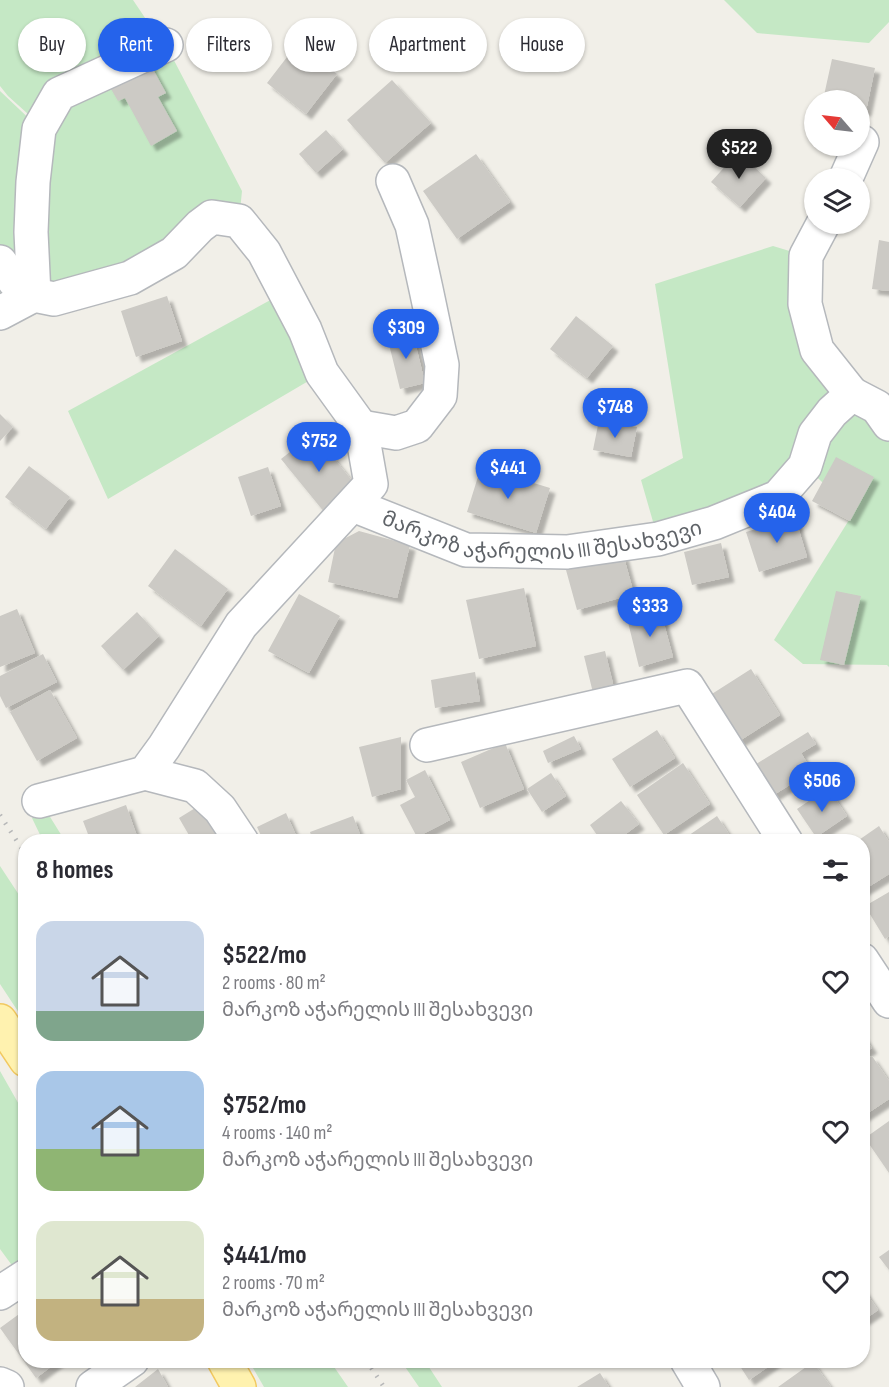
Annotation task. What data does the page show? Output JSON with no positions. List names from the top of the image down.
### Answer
{
  "streets": {
    "street": ["მარკოზ აჭარელის III შესახვევი"]
  },
  "north": "top left",
  "page": {
    "chip": [
      "Buy",
      "Rent",
      "Filters",
      "New",
      "Apartment",
      "House"
    ],
    "price": [
      "$522",
      "$309",
      "$748",
      "$752",
      "$441",
      "$404",
      "$333",
      "$506"
    ],
    "heading": "8 homes",
    "list": [
      {
        "name": "$522/mo",
        "note": "2 rooms · 80 m² · მარკოზ აჭარელის III შესახვევი"
      },
      {
        "name": "$752/mo",
        "note": "4 rooms · 140 m² · მარკოზ აჭარელის III შესახვევი"
      },
      {
        "name": "$441/mo",
        "note": "2 rooms · 70 m² · მარკოზ აჭარელის III შესახვევი"
      }
    ]
  }
}
